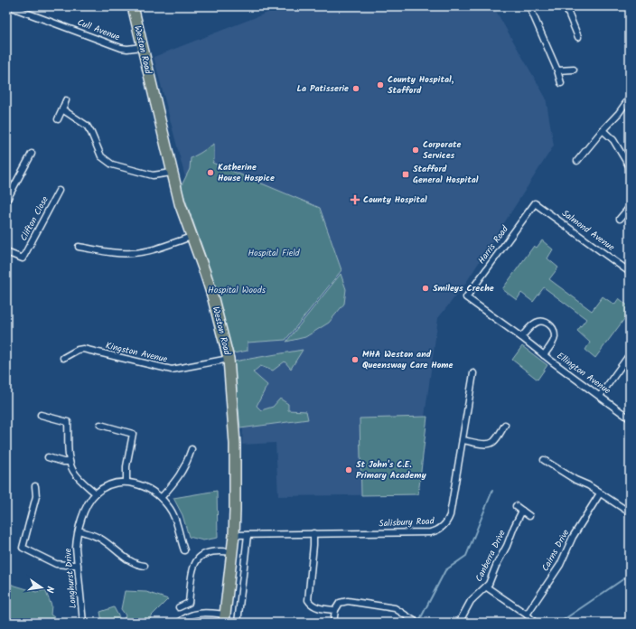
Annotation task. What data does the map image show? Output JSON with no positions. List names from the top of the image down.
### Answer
{
  "streets": {
    "highway": ["Weston Road"],
    "street": [
      "Cull Avenue",
      "Clifton Close",
      "Salmond Avenue",
      "Harris Road",
      "Kingston Avenue",
      "Ellington Avenue",
      "Salisbury Road",
      "Cairns Drive",
      "Canberra Drive",
      "Longhurst Drive"
    ]
  },
  "crossings": [
    ["Cull Avenue", "Weston Road"],
    ["Weston Road", "Kingston Avenue"],
    ["Weston Road", "Salisbury Road"],
    ["Salmond Avenue", "Harris Road"],
    ["Harris Road", "Ellington Avenue"]
  ],
  "parks": ["Hospital Field", "Hospital Woods"],
  "places": {
    "other": [
      "County Hospital, Stafford",
      "La Patisserie",
      "Corporate Services",
      "Katherine House Hospice",
      "Smileys Creche",
      "MHA Weston and Queensway Care Home",
      "St John's C.E. Primary Academy"
    ],
    "transit": ["Stafford General Hospital"],
    "health": ["County Hospital"]
  },
  "north": "right"
}
